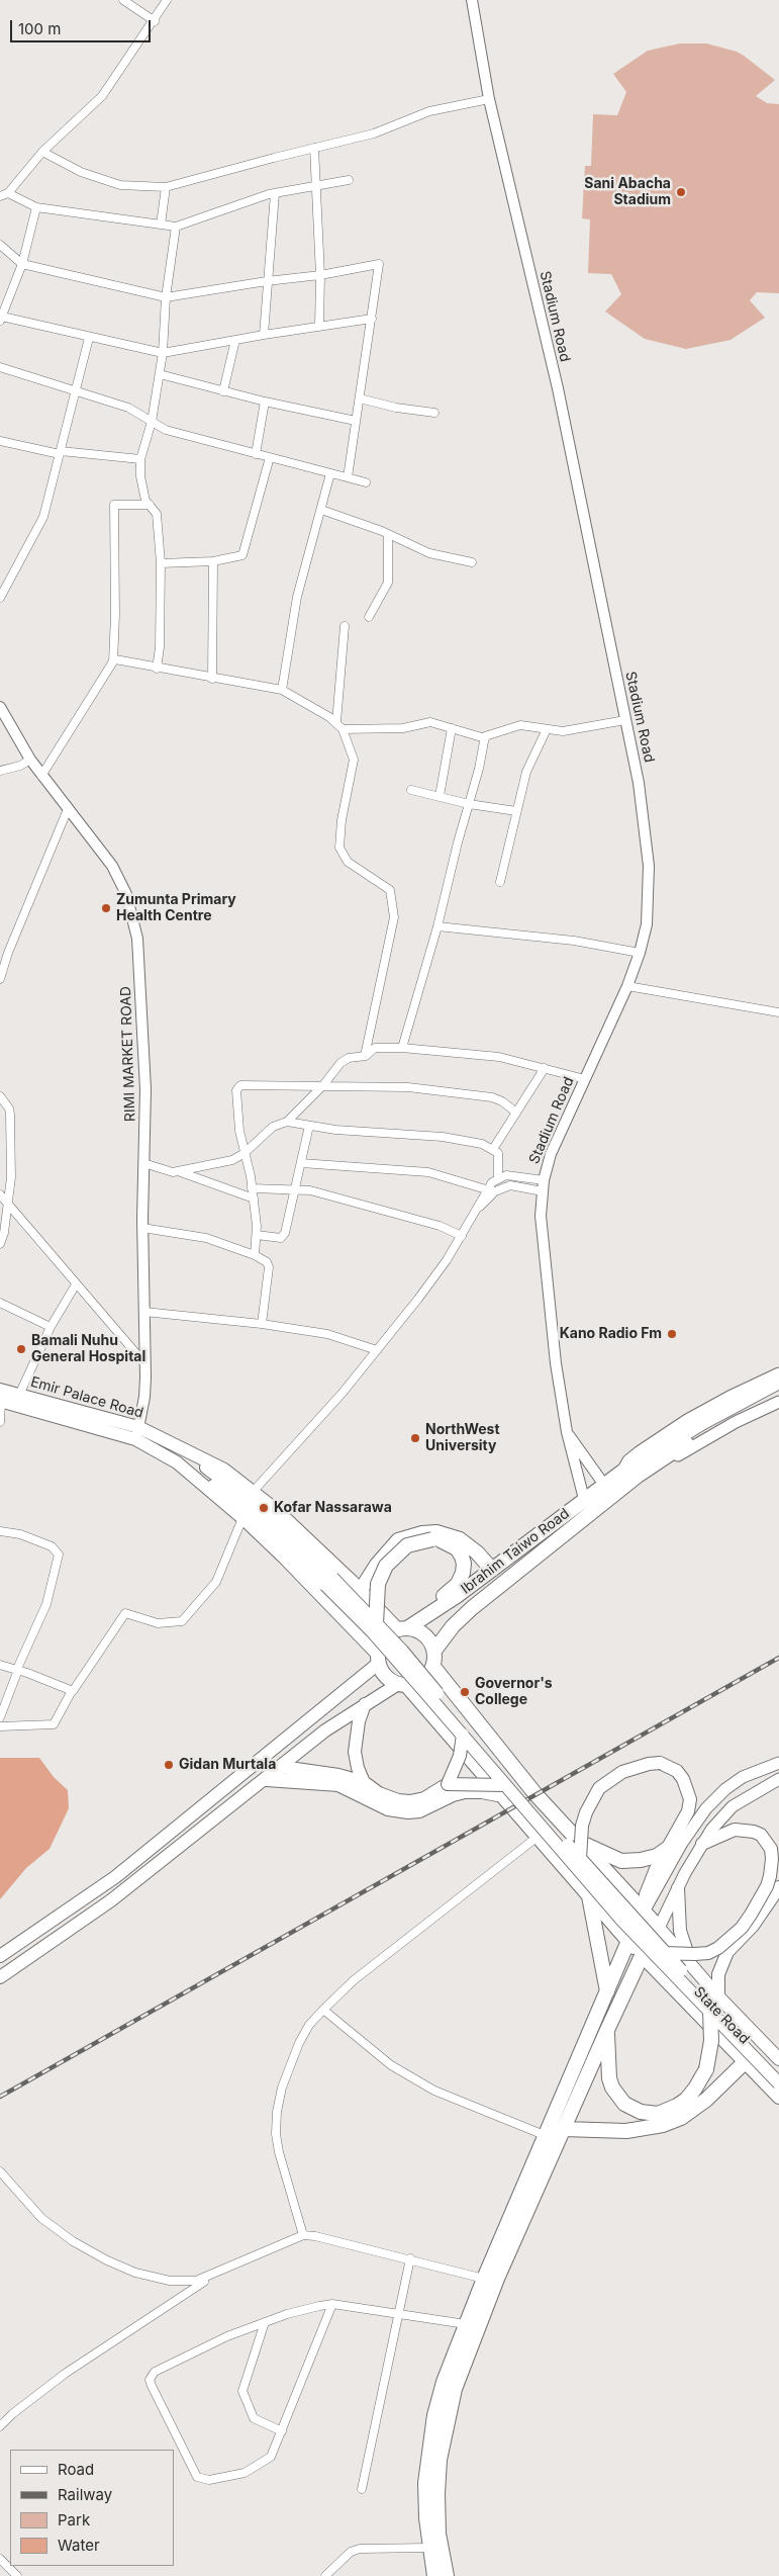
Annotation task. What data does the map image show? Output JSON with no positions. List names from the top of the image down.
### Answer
{
  "streets": {
    "highway": ["Ibrahim Taiwo Road"],
    "main road": ["Emir Palace Road", "State Road"],
    "street": ["Stadium Road", "RIMI MARKET ROAD"]
  },
  "crossings": [
    ["Stadium Road", "Ibrahim Taiwo Road"],
    ["RIMI MARKET ROAD", "Emir Palace Road"],
    ["Emir Palace Road", "Ibrahim Taiwo Road"]
  ],
  "places": [
    "Sani Abacha Stadium",
    "Zumunta Primary Health Centre",
    "Kano Radio Fm",
    "Bamali Nuhu General Hospital",
    "NorthWest University",
    "Kofar Nassarawa",
    "Governor's College",
    "Gidan Murtala"
  ],
  "legend": [
    "Road",
    "Railway",
    "Park",
    "Water"
  ],
  "scale_bar": "100 m"
}
